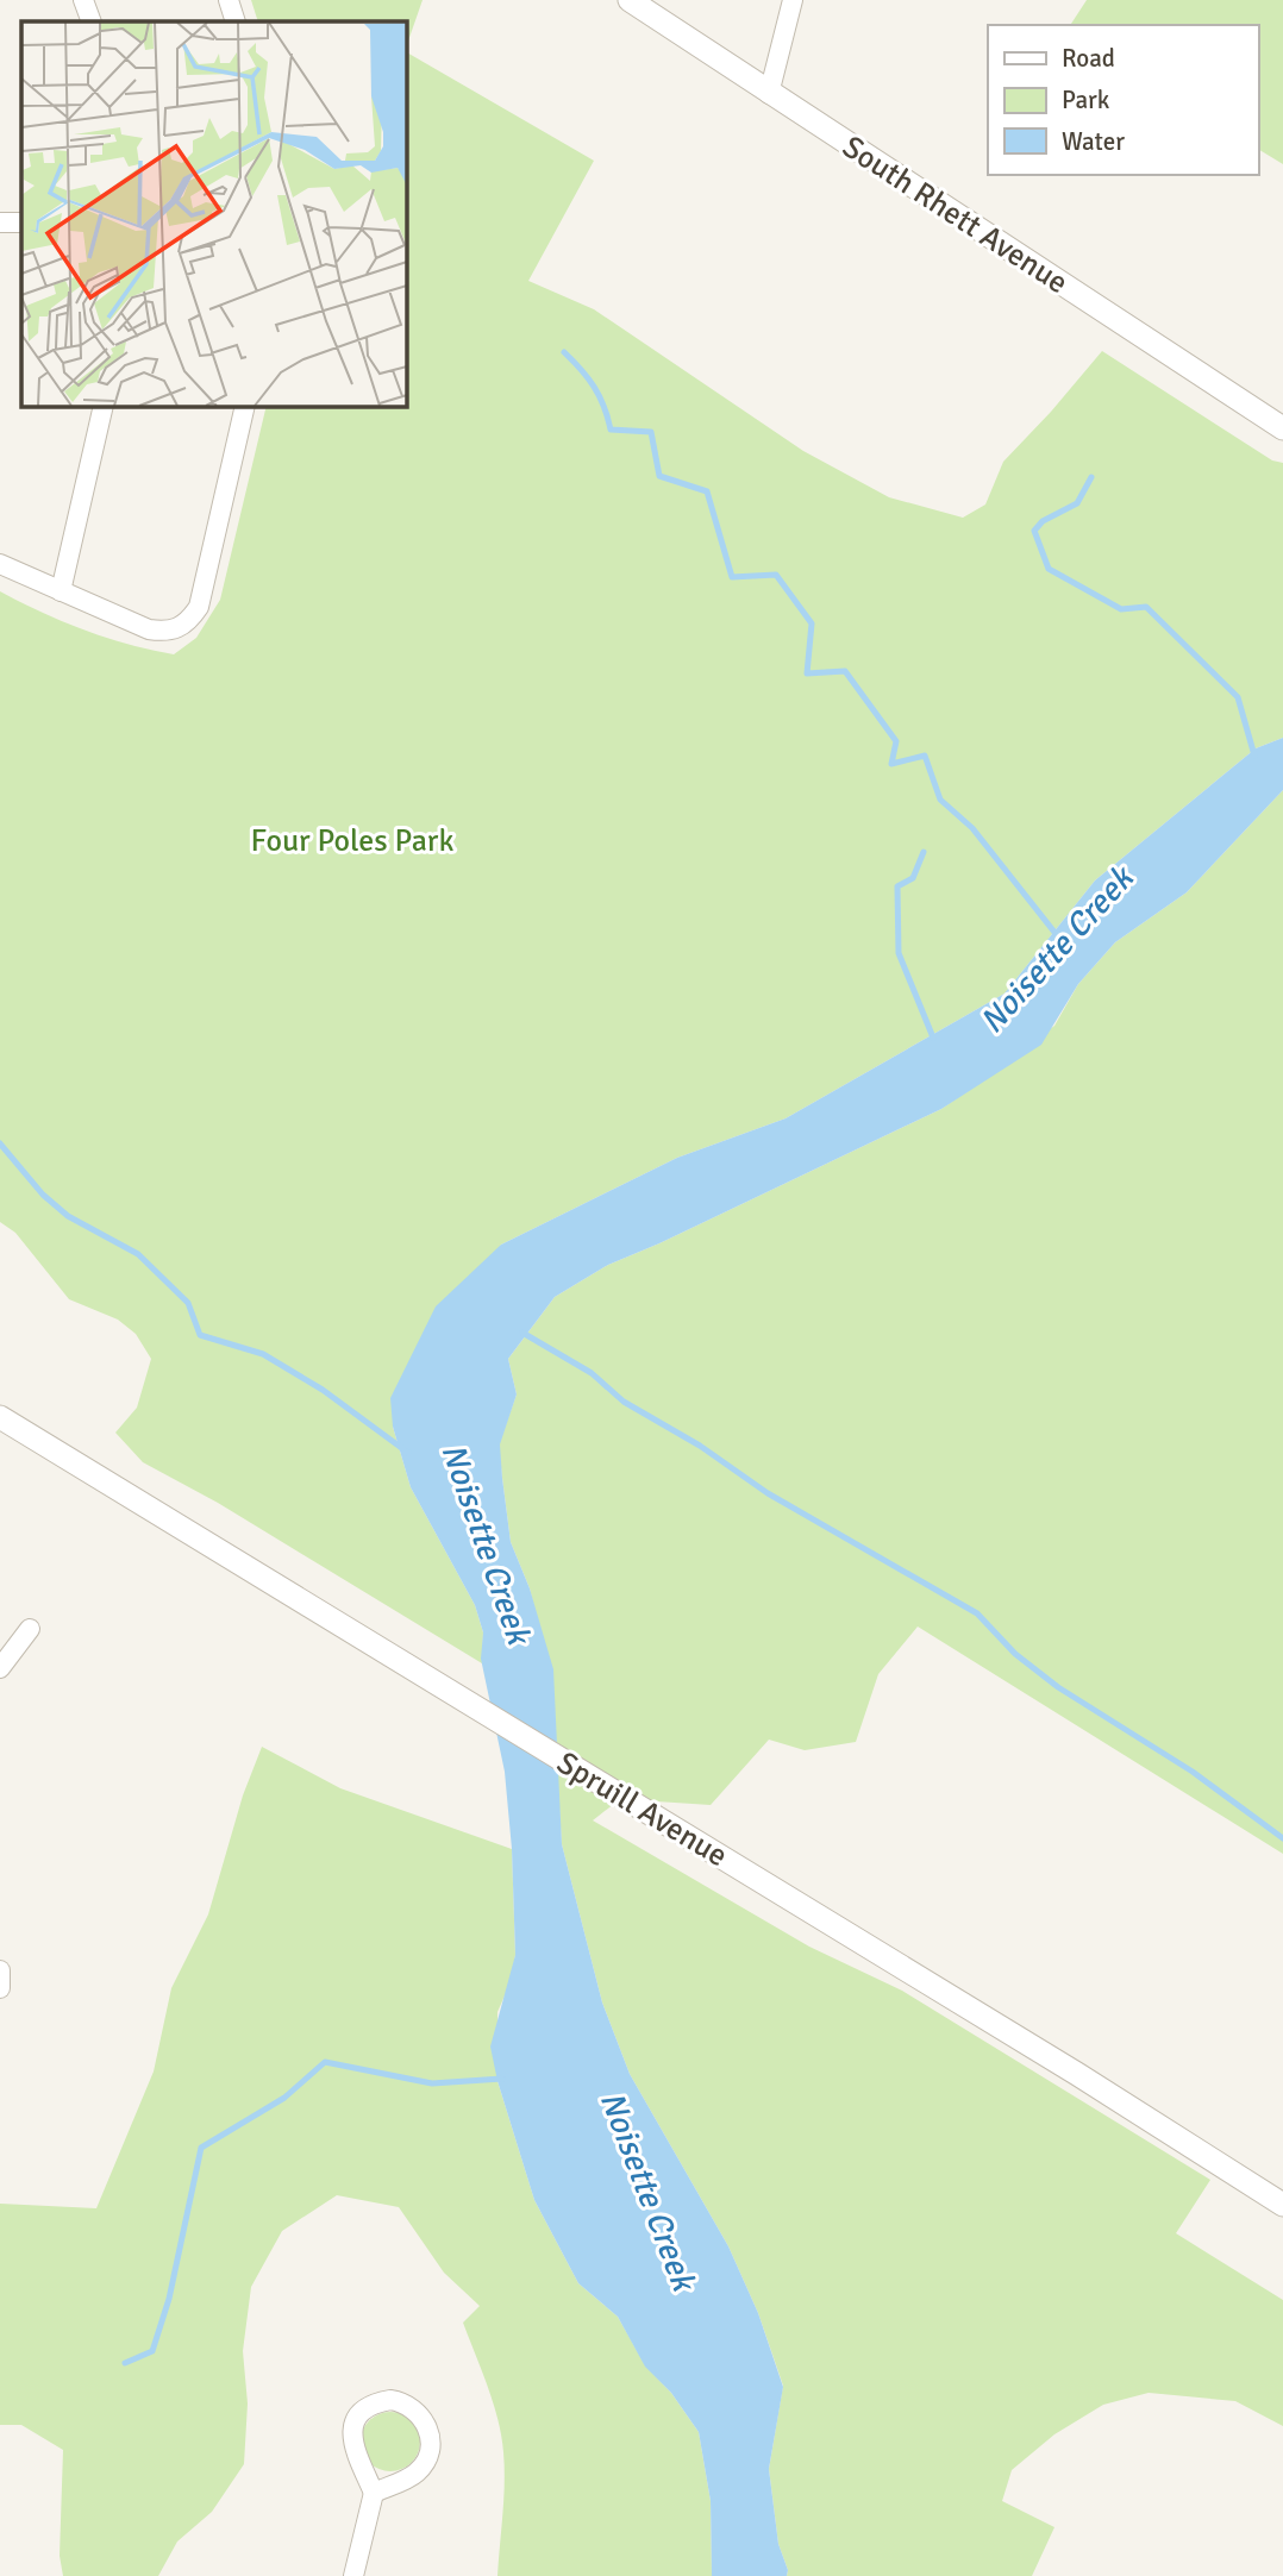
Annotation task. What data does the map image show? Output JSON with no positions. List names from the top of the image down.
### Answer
{
  "streets": {
    "street": ["South Rhett Avenue", "Spruill Avenue"]
  },
  "water": ["Noisette Creek"],
  "parks": ["Four Poles Park"],
  "legend": ["Road", "Park", "Water"]
}
